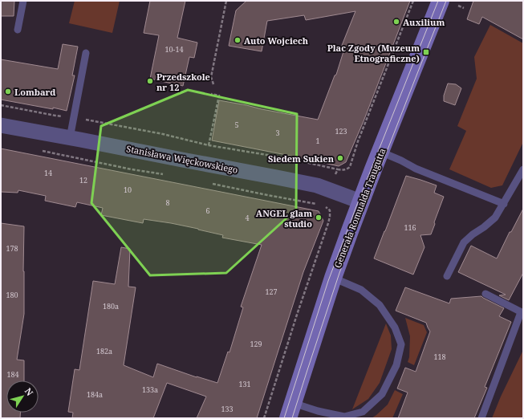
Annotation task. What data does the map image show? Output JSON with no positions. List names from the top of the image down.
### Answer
{
  "streets": {
    "main road": ["Generała Romualda Traugutta"],
    "street": ["Stanisława Więckowskiego"]
  },
  "crossings": [
    ["Stanisława Więckowskiego", "Generała Romualda Traugutta"]
  ],
  "places": {
    "other": [
      "Auxilium",
      "Auto Wojciech",
      "Przedszkole nr 12",
      "Lombard",
      "Siedem Sukien",
      "ANGEL glam studio"
    ],
    "transit": ["Plac Zgody (Muzeum Etnograficzne)"]
  },
  "house_numbers": [
    "10-14",
    "5",
    "123",
    "3",
    "1",
    "14",
    "12",
    "10",
    "8",
    "6",
    "4",
    "116",
    "178",
    "127",
    "180",
    "180a",
    "129",
    "182a",
    "118",
    "184",
    "131",
    "133a",
    "184a",
    "133"
  ],
  "north": "top right"
}
